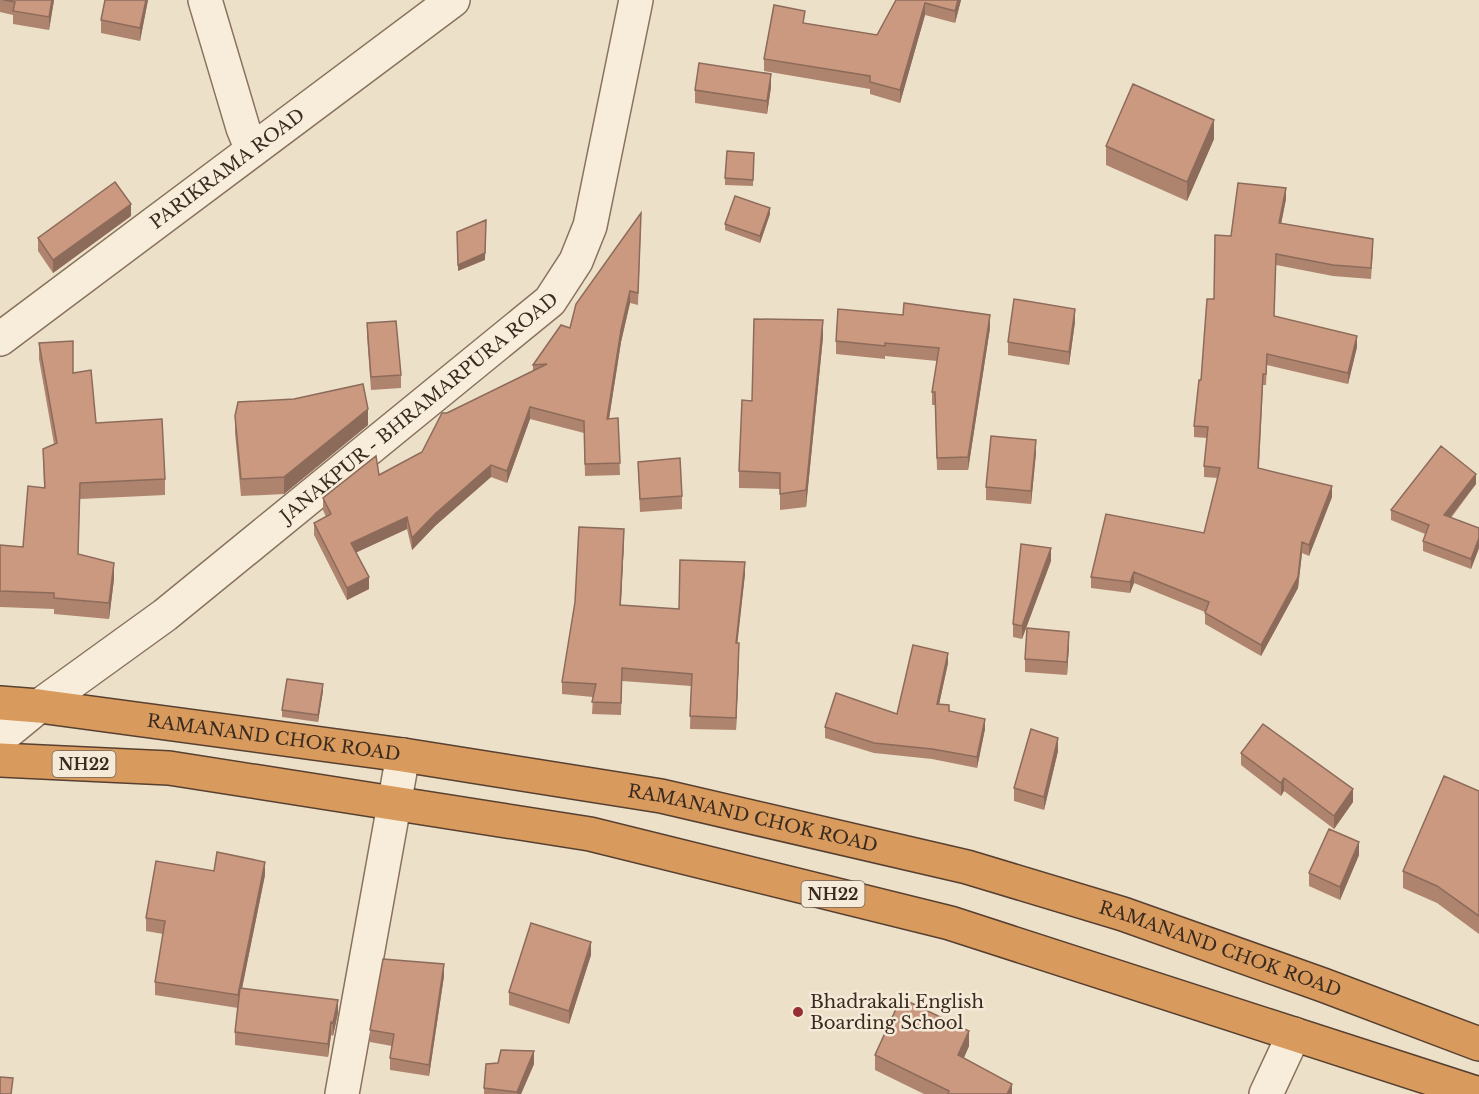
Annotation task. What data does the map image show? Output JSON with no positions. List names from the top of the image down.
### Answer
{
  "streets": {
    "highway": ["RAMANAND CHOK ROAD", "NH22"],
    "street": ["PARIKRAMA ROAD", "JANAKPUR - BHRAMARPURA ROAD"]
  },
  "crossings": [
    ["JANAKPUR - BHRAMARPURA ROAD", "RAMANAND CHOK ROAD"]
  ],
  "places": ["Bhadrakali English Boarding School"]
}
